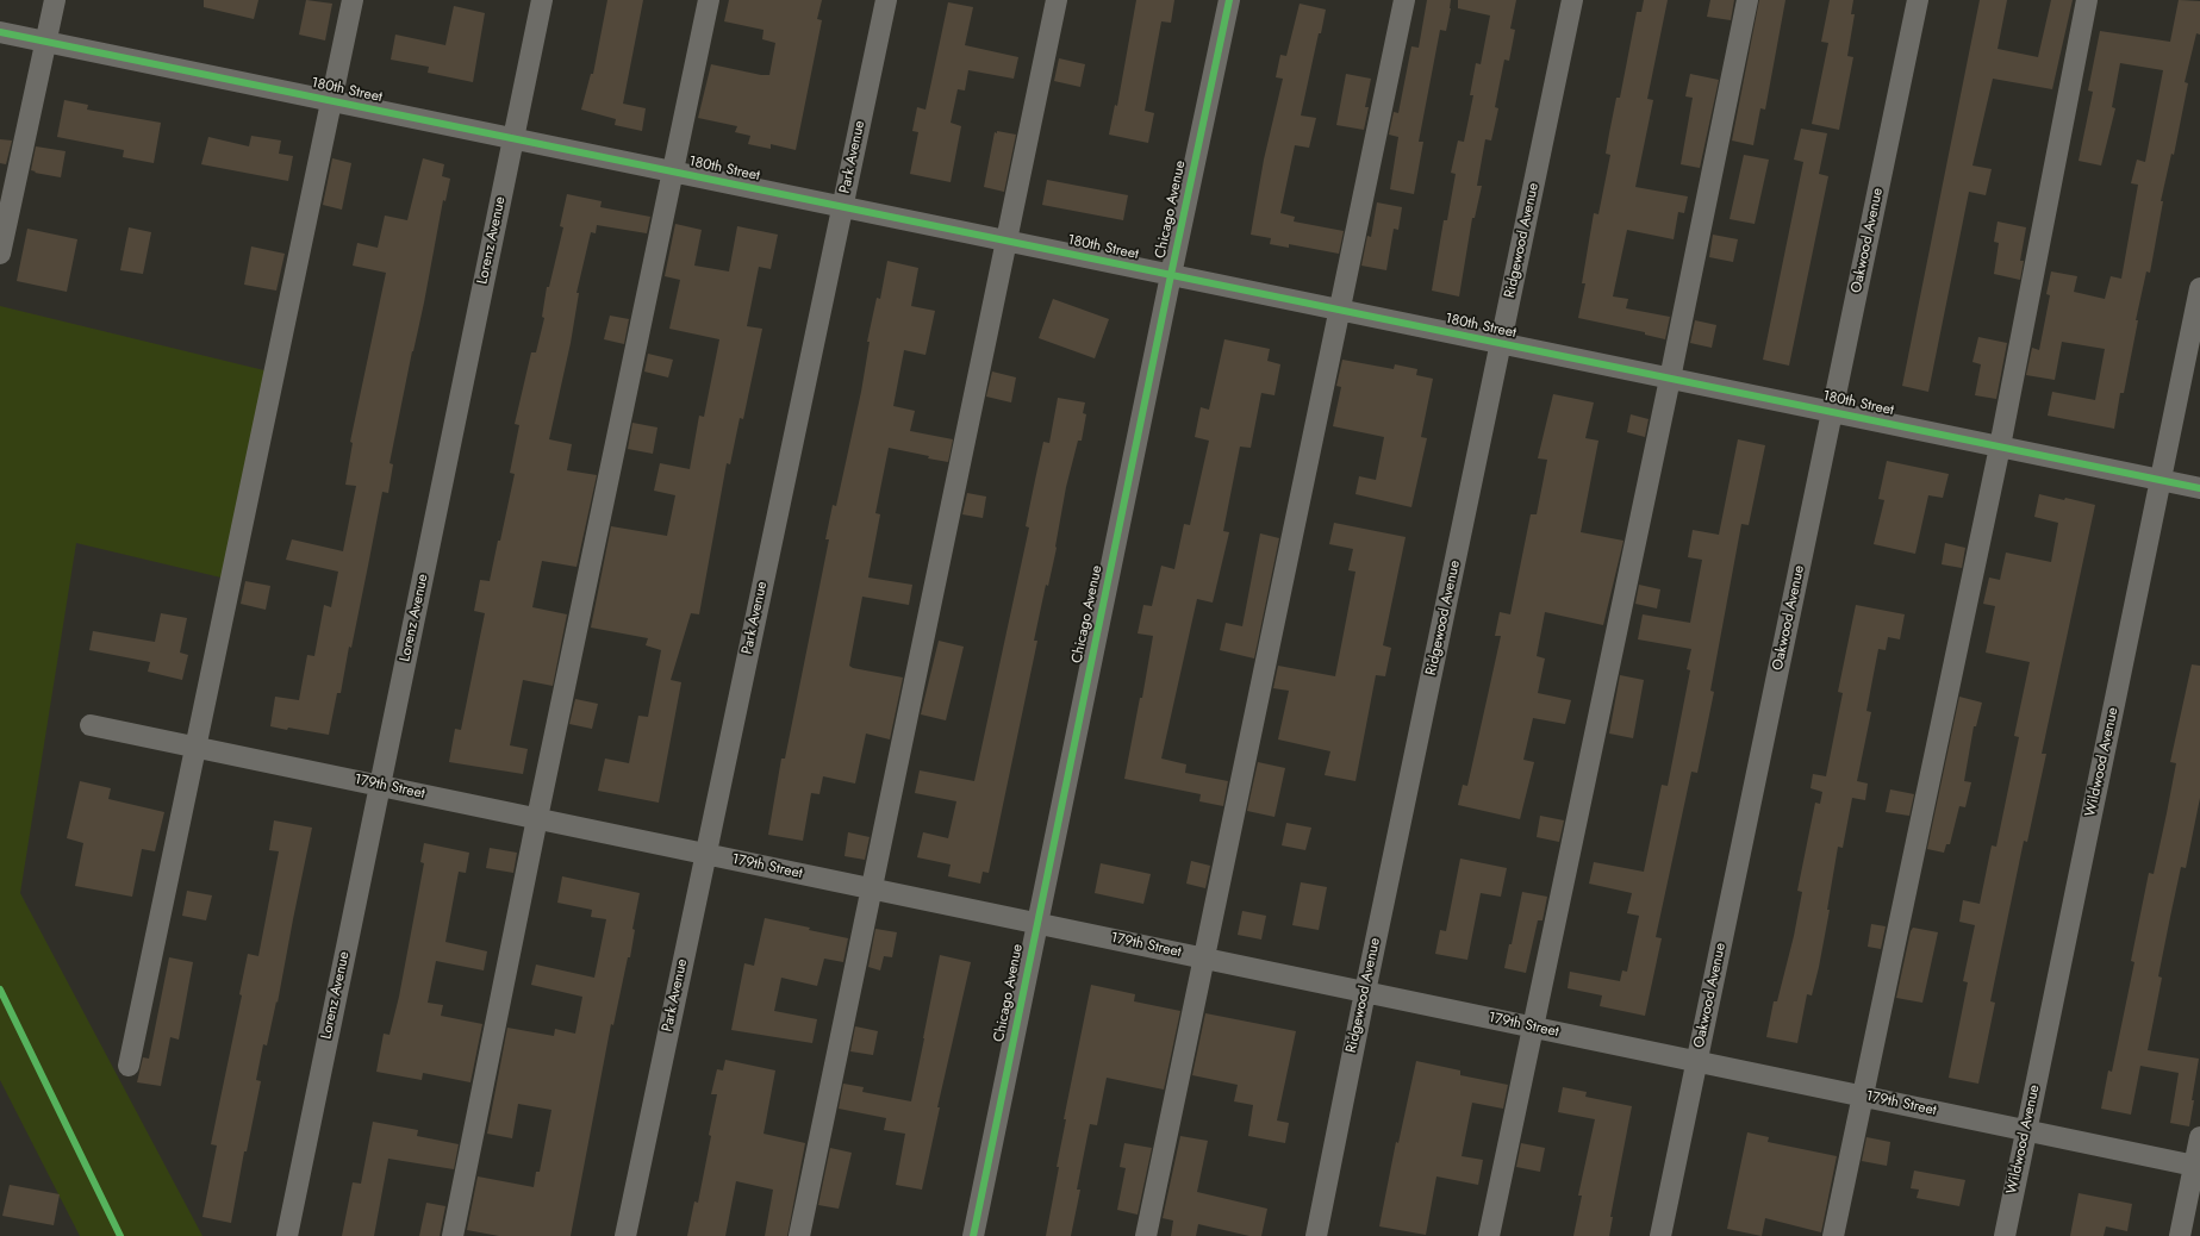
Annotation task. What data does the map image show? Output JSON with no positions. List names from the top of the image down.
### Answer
{
  "streets": {
    "street": [
      "180th Street",
      "Park Avenue",
      "Chicago Avenue",
      "Lorenz Avenue",
      "Ridgewood Avenue",
      "Oakwood Avenue",
      "Wildwood Avenue",
      "179th Street"
    ]
  },
  "crossings": [
    ["180th Street", "Park Avenue"],
    ["180th Street", "Chicago Avenue"],
    ["180th Street", "Lorenz Avenue"],
    ["180th Street", "Ridgewood Avenue"],
    ["180th Street", "Oakwood Avenue"],
    ["180th Street", "Wildwood Avenue"],
    ["Park Avenue", "179th Street"],
    ["Chicago Avenue", "179th Street"],
    ["Lorenz Avenue", "179th Street"],
    ["Ridgewood Avenue", "179th Street"],
    ["Oakwood Avenue", "179th Street"],
    ["Wildwood Avenue", "179th Street"]
  ]
}
